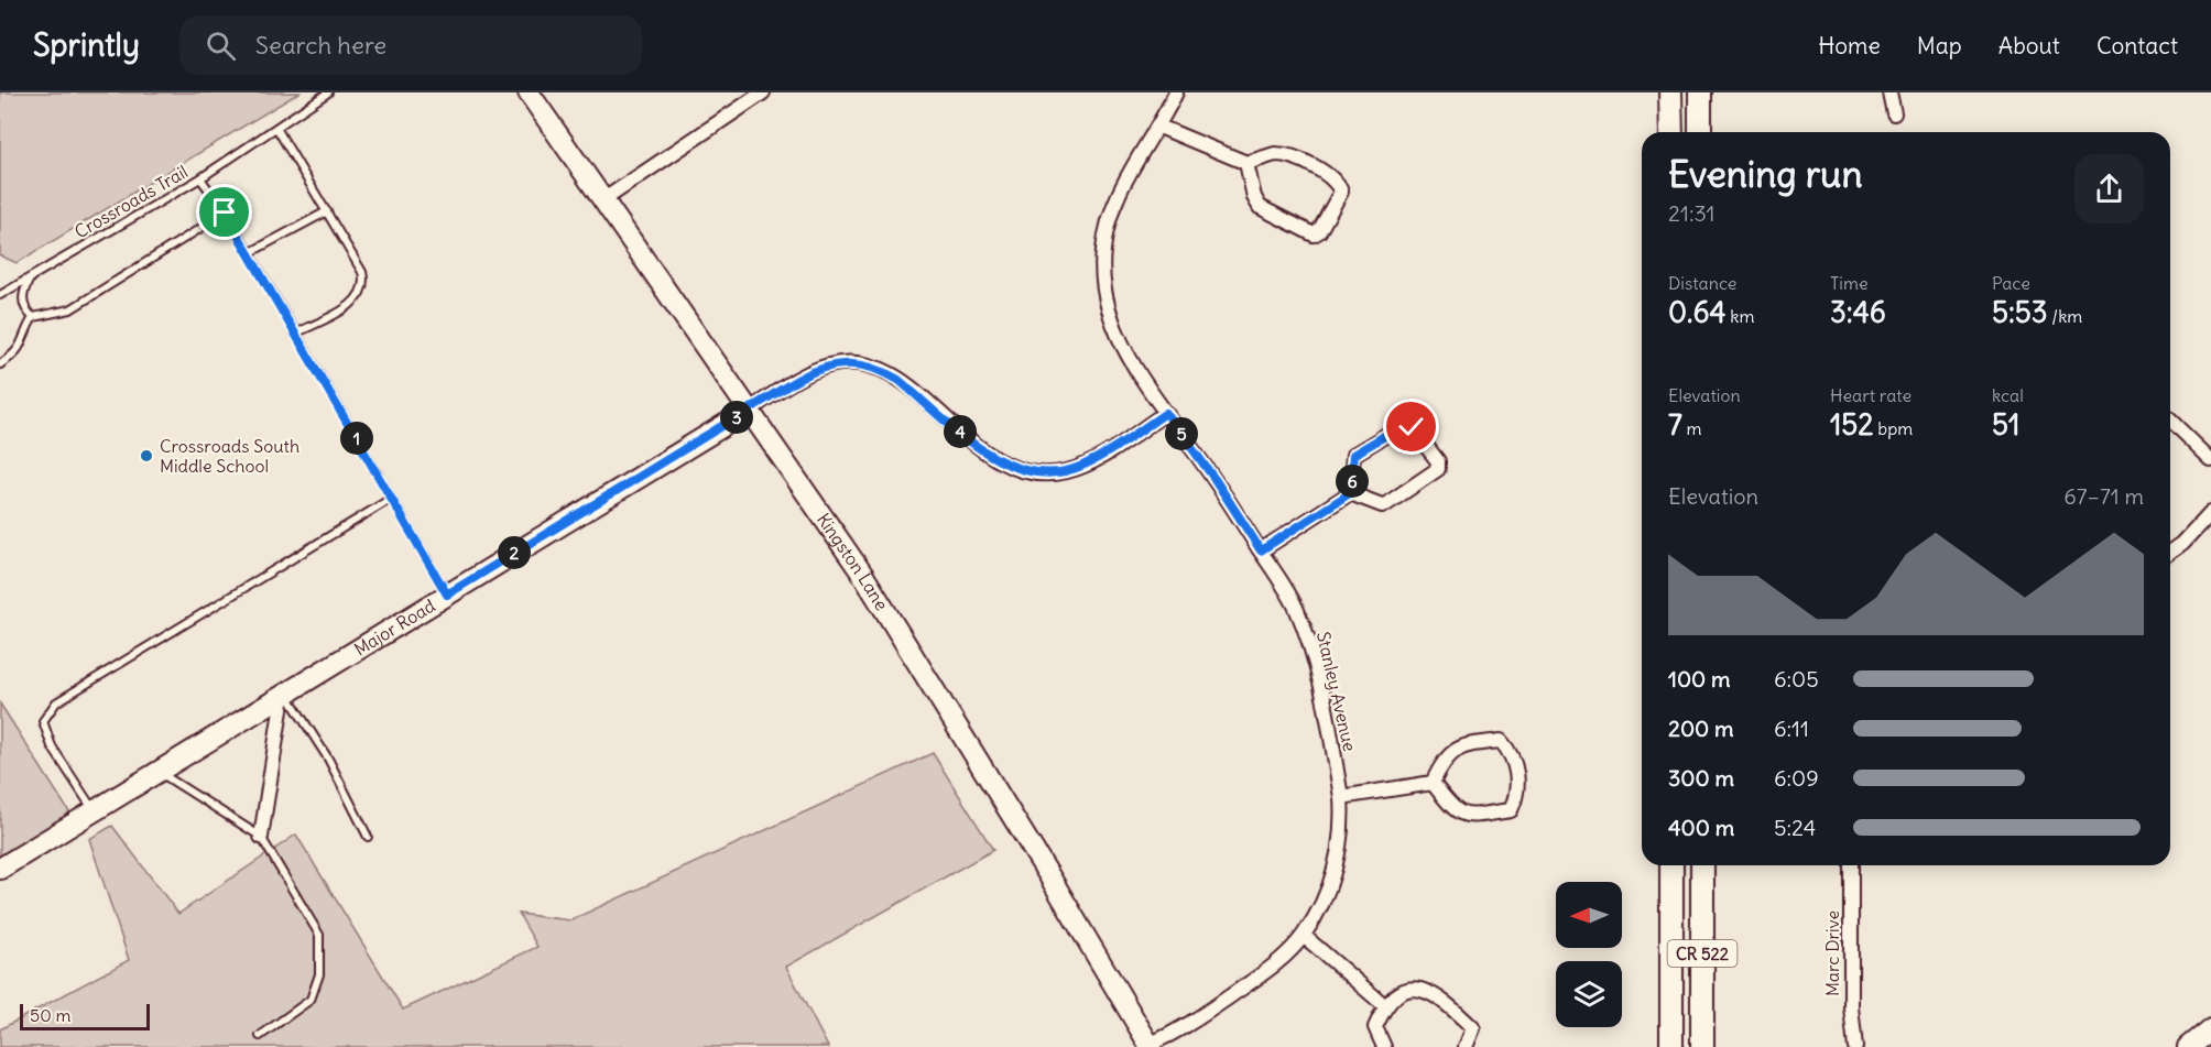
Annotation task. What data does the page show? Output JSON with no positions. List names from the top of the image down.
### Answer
{
  "streets": {
    "main road": ["CR 522"],
    "street": [
      "Kingston Lane",
      "Major Road",
      "Stanley Avenue",
      "Marc Drive"
    ],
    "lane": ["Crossroads Trail"]
  },
  "crossings": [
    ["Crossroads Trail", "Major Road"],
    ["Kingston Lane", "Major Road"],
    ["Kingston Lane", "Stanley Avenue"],
    ["Major Road", "Stanley Avenue"]
  ],
  "places": ["Crossroads South Middle School"],
  "scale_bar": "50 m",
  "north": "left",
  "page": {
    "header": "Sprintly",
    "search": "Search here",
    "nav": [
      "Home",
      "Map",
      "About",
      "Contact"
    ],
    "heading": ["Evening run", "21:31"],
    "stats": [
      ["Distance", "0.64 km"],
      ["Time", "3:46"],
      ["Pace", "5:53 /km"],
      ["Elevation", "7 m"],
      ["Heart rate", "152 bpm"],
      ["kcal", "51"]
    ],
    "pins": [
      "3",
      "4",
      "5",
      "1",
      "6",
      "2"
    ],
    "chart": ["Elevation", "67–71 m"],
    "list": [
      {
        "name": "100 m",
        "note": "6:05"
      },
      {
        "name": "200 m",
        "note": "6:11"
      },
      {
        "name": "300 m",
        "note": "6:09"
      },
      {
        "name": "400 m",
        "note": "5:24"
      }
    ],
    "scale": "50 m"
  }
}
